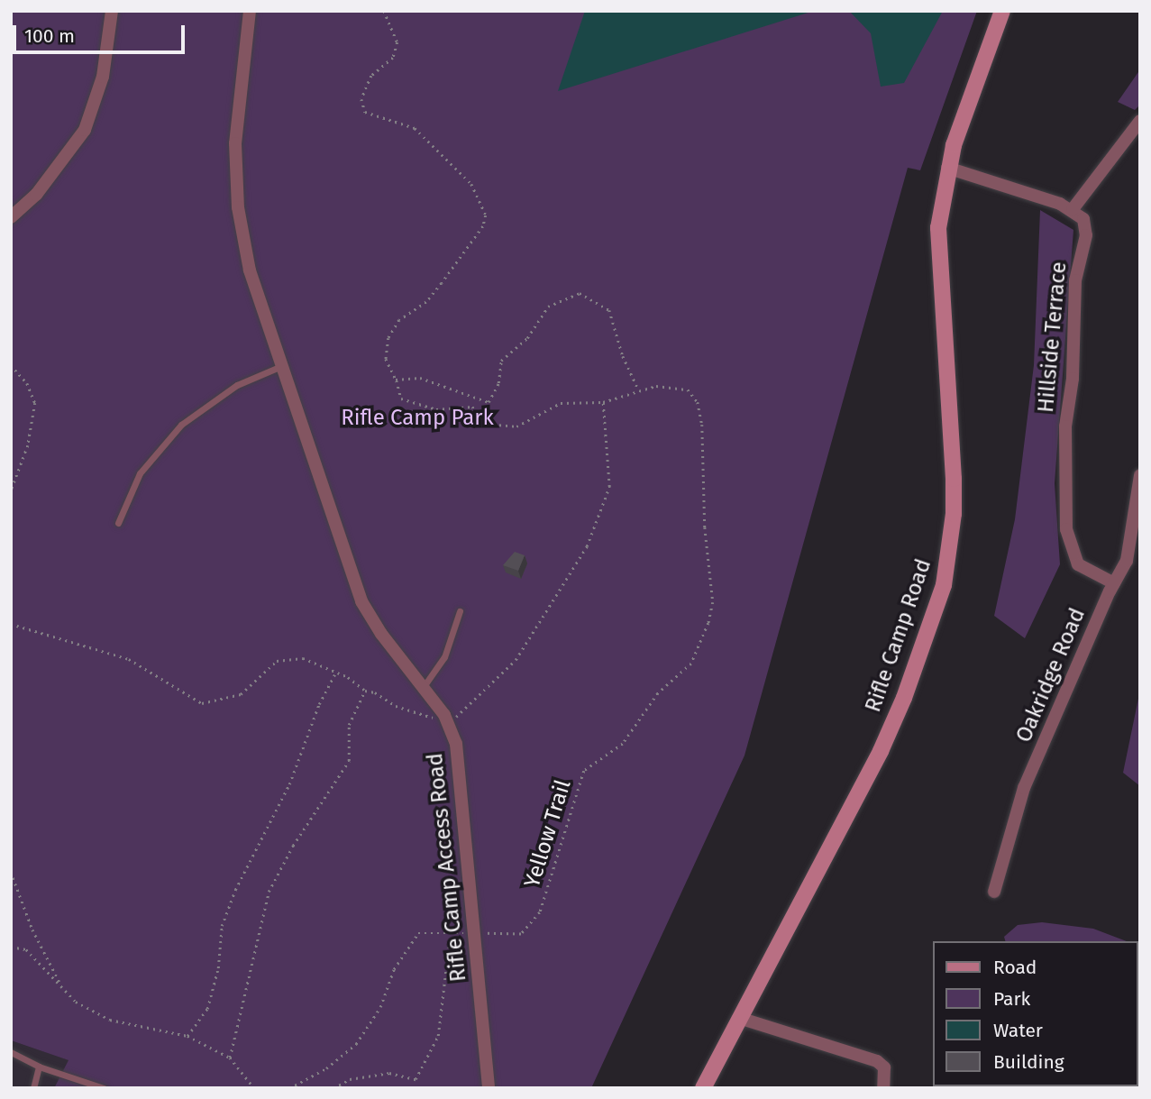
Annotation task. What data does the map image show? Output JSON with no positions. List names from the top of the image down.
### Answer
{
  "streets": {
    "street": [
      "Hillside Terrace",
      "Rifle Camp Road",
      "Oakridge Road",
      "Rifle Camp Access Road"
    ],
    "path": ["Yellow Trail"]
  },
  "crossings": [
    ["Hillside Terrace", "Oakridge Road"],
    ["Yellow Trail", "Rifle Camp Access Road"]
  ],
  "parks": ["Rifle Camp Park"],
  "legend": [
    "Road",
    "Park",
    "Water",
    "Building"
  ],
  "scale_bar": "100 m"
}
